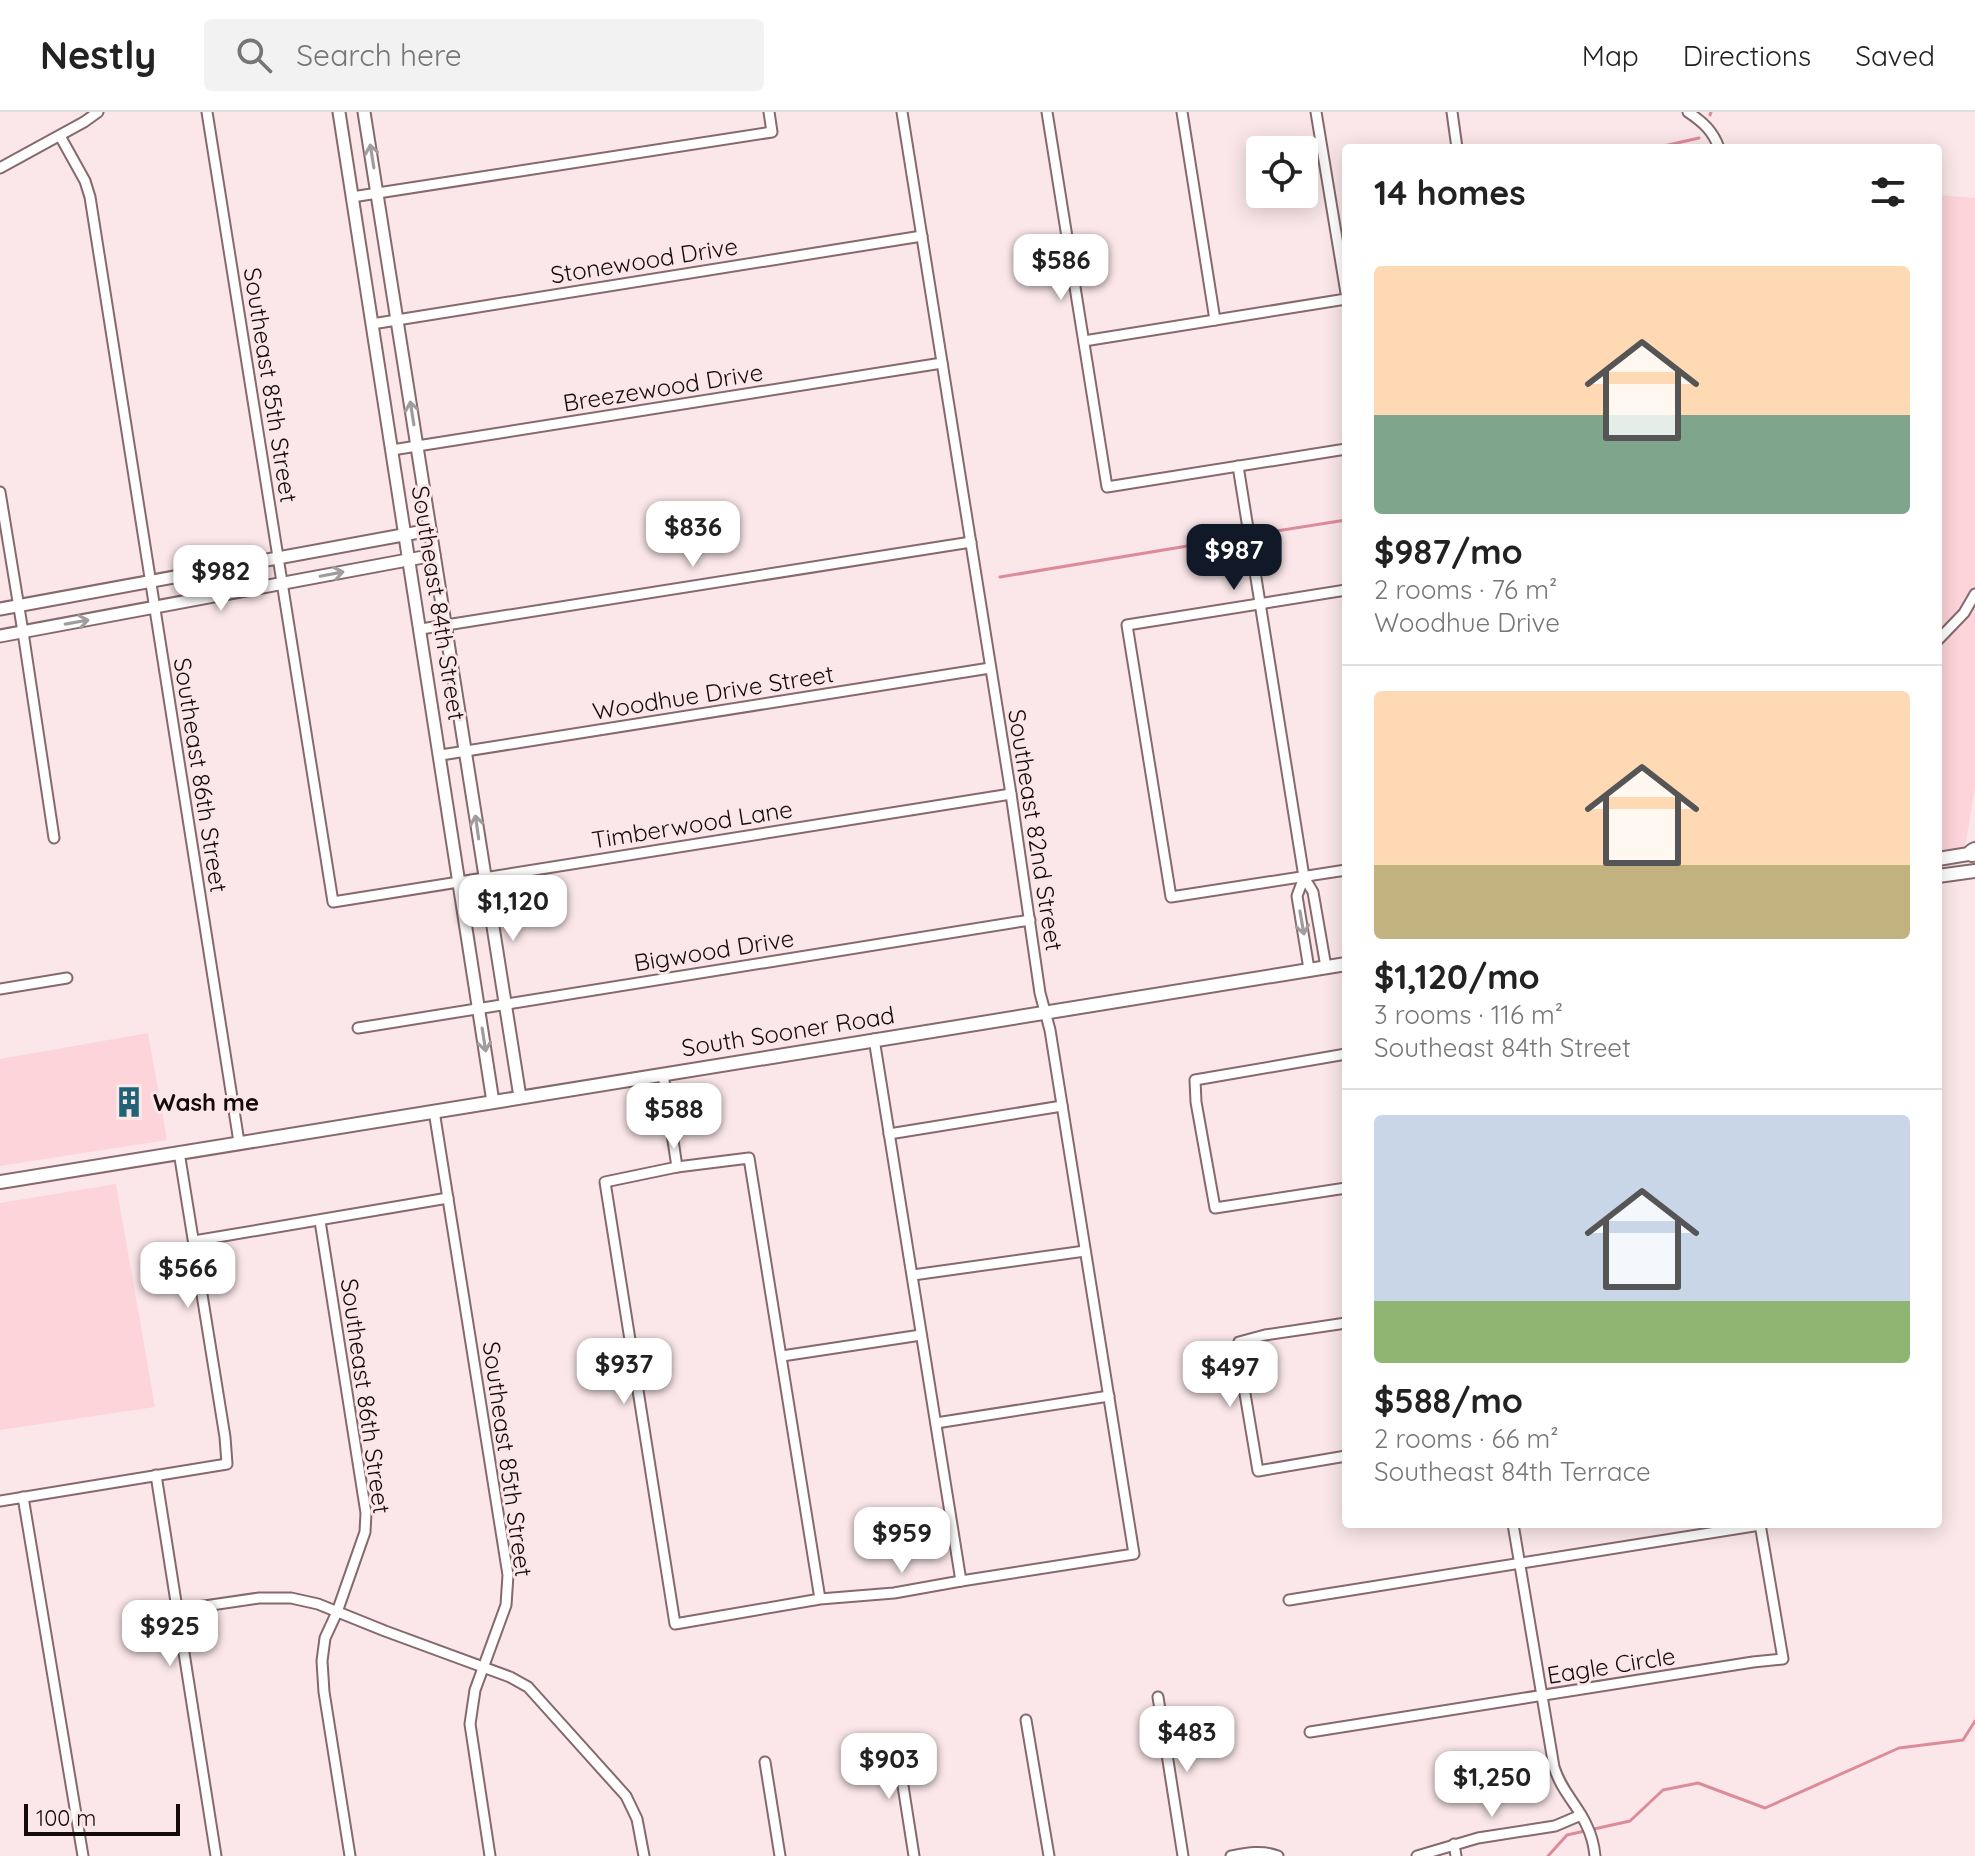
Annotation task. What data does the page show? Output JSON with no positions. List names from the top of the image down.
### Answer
{
  "streets": {
    "main road": ["South Sooner Road"],
    "street": [
      "Stonewood Drive",
      "Southeast 85th Street",
      "Breezewood Drive",
      "Southeast 84th Street",
      "Woodhue Drive Street",
      "Southeast 86th Street",
      "Timberwood Lane",
      "Southeast 82nd Street",
      "Bigwood Drive",
      "Eagle Circle"
    ]
  },
  "crossings": [
    ["Stonewood Drive", "Southeast 84th Street"],
    ["Stonewood Drive", "Southeast 82nd Street"],
    ["Southeast 85th Street", "Timberwood Lane"],
    ["Southeast 85th Street", "South Sooner Road"],
    ["Breezewood Drive", "Southeast 84th Street"],
    ["Breezewood Drive", "Southeast 82nd Street"],
    ["Southeast 84th Street", "Woodhue Drive Street"],
    ["Southeast 84th Street", "Timberwood Lane"],
    ["Southeast 84th Street", "Bigwood Drive"],
    ["Southeast 84th Street", "South Sooner Road"],
    ["Woodhue Drive Street", "Southeast 82nd Street"],
    ["Southeast 86th Street", "South Sooner Road"],
    ["Timberwood Lane", "Southeast 82nd Street"],
    ["Southeast 82nd Street", "Bigwood Drive"],
    ["Southeast 82nd Street", "South Sooner Road"]
  ],
  "places": {
    "building": ["Wash me"]
  },
  "scale_bar": "100 m",
  "page": {
    "header": "Nestly",
    "search": "Search here",
    "nav": ["Map", "Directions", "Saved"],
    "heading": "14 homes",
    "price": [
      "$586",
      "$836",
      "$987",
      "$982",
      "$1,120",
      "$588",
      "$566",
      "$937",
      "$497",
      "$959",
      "$925",
      "$483",
      "$903",
      "$1,250"
    ],
    "list": [
      {
        "name": "$987/mo",
        "note": "2 rooms · 76 m² · Woodhue Drive"
      },
      {
        "name": "$1,120/mo",
        "note": "3 rooms · 116 m² · Southeast 84th Street"
      },
      {
        "name": "$588/mo",
        "note": "2 rooms · 66 m² · Southeast 84th Terrace"
      }
    ],
    "scale": "100 m"
  }
}
